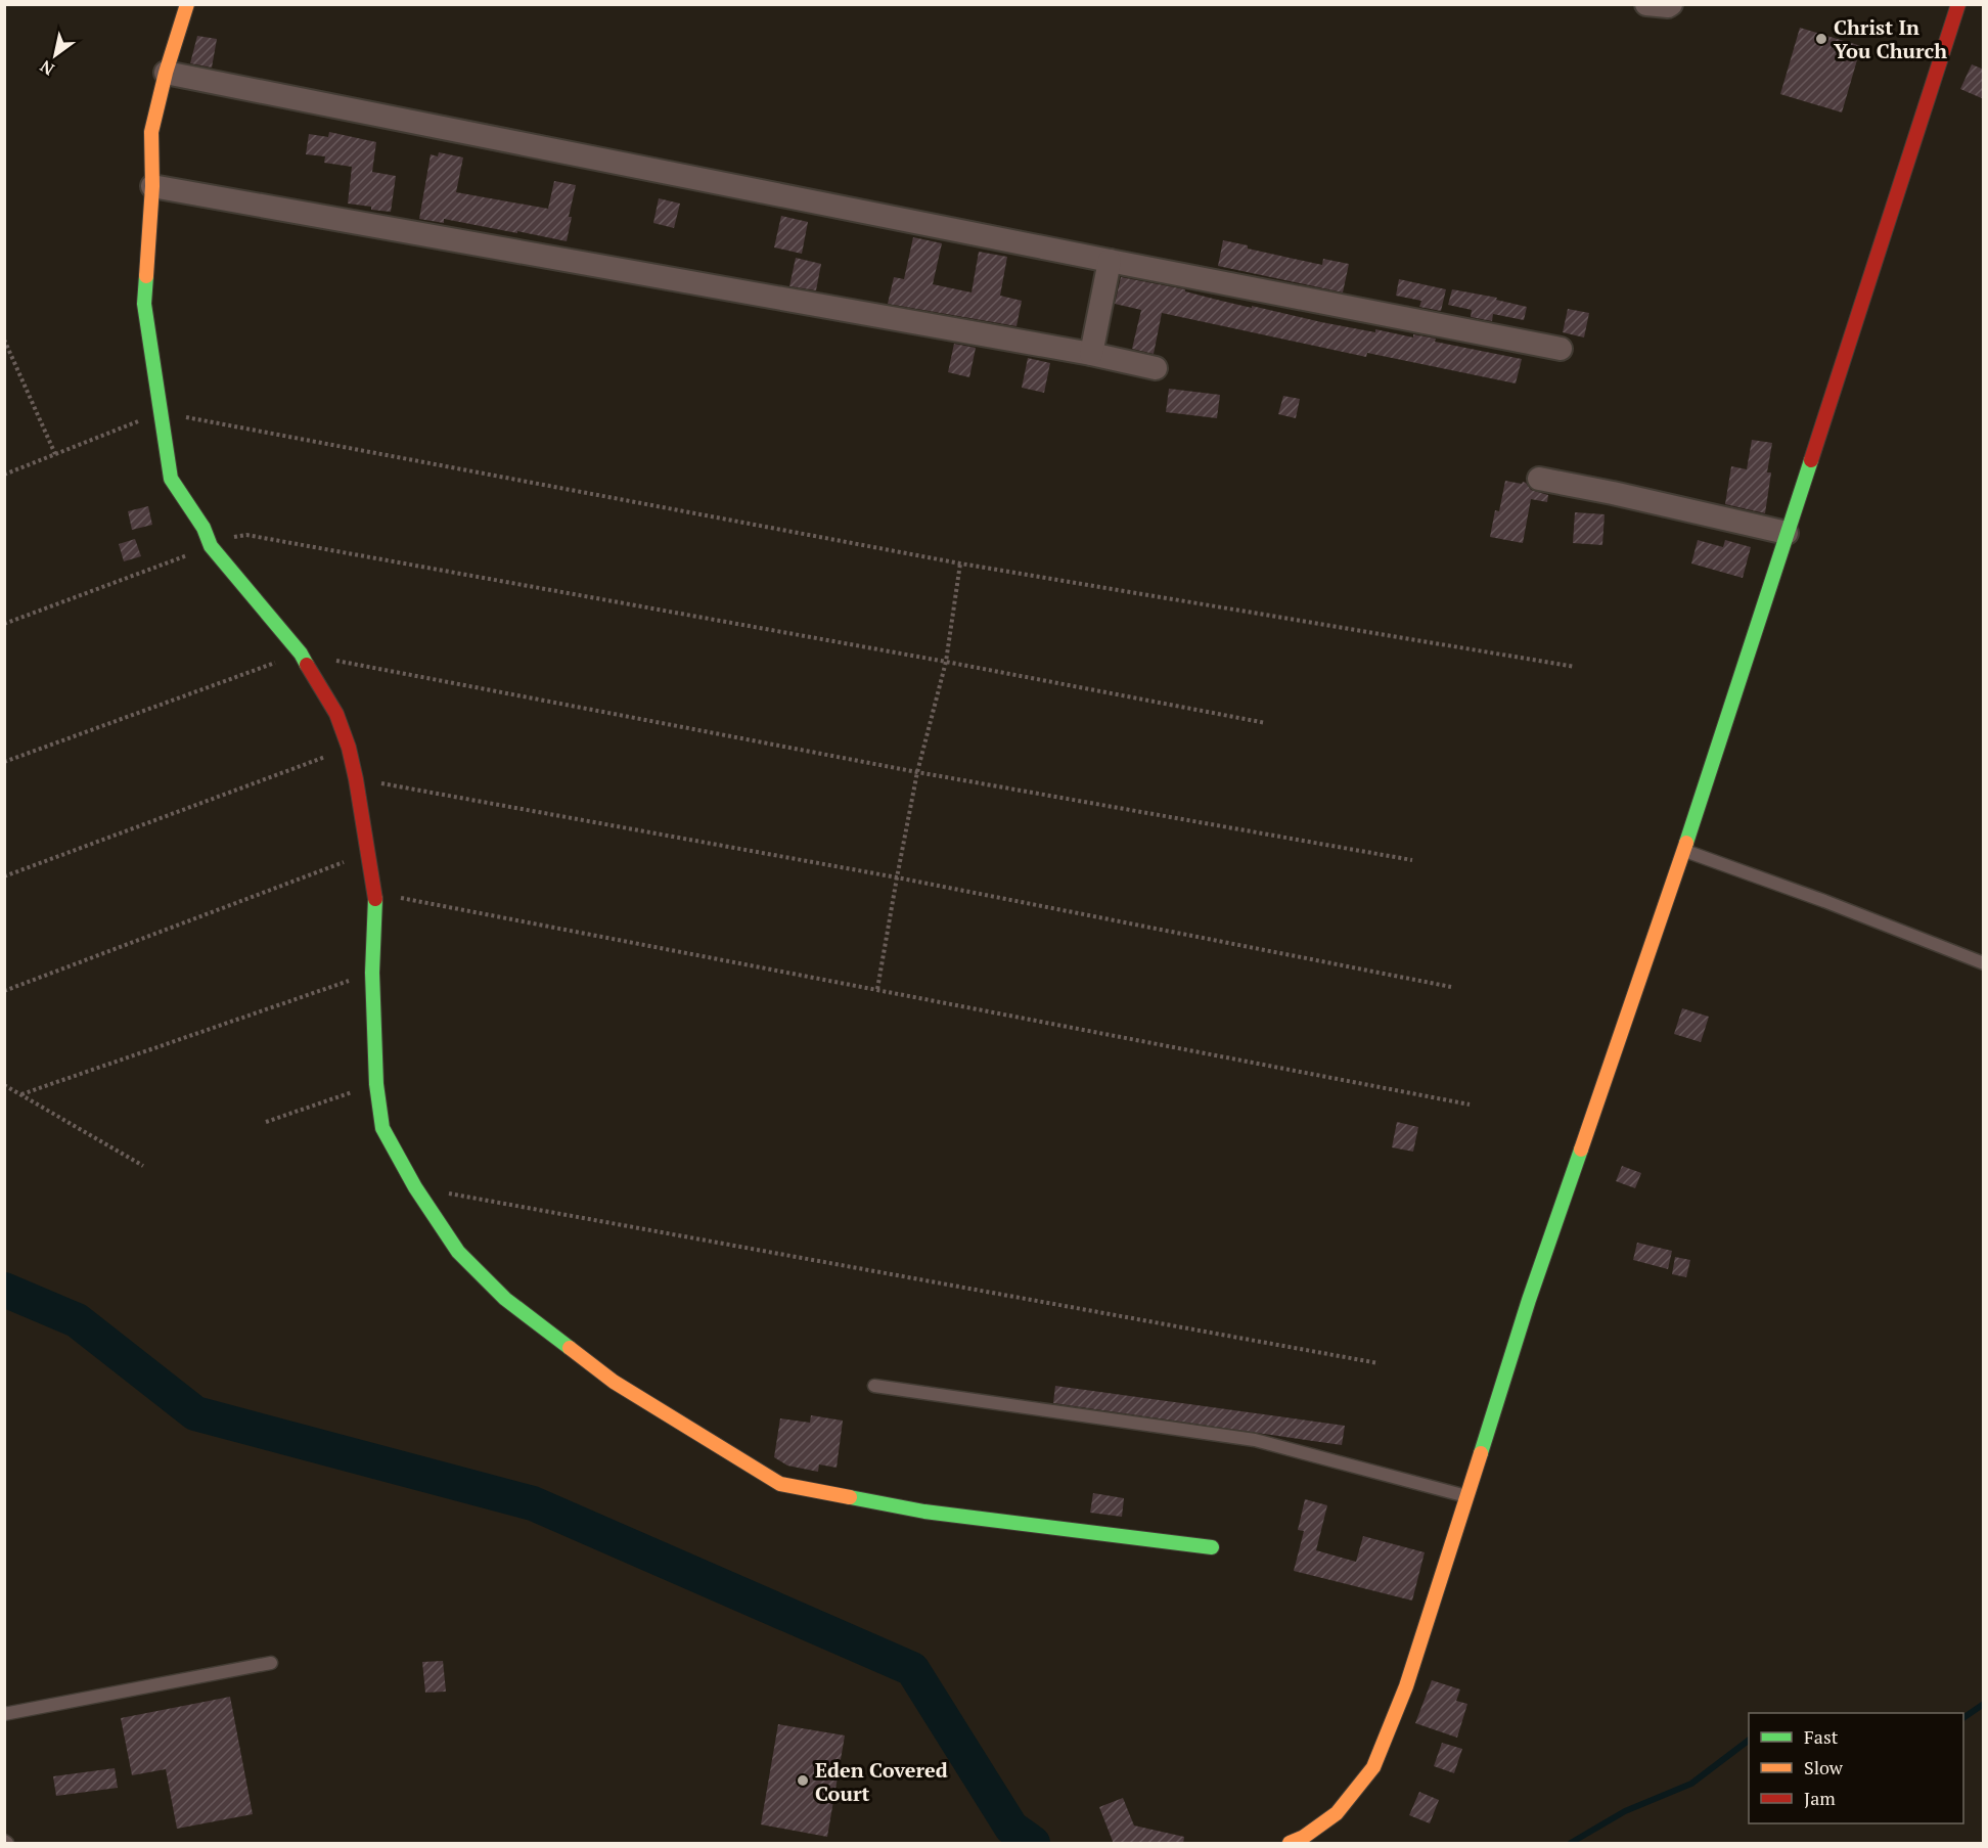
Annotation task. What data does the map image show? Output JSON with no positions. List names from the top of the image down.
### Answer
{
  "places": ["Christ In You Church", "Eden Covered Court"],
  "legend": ["Fast", "Slow", "Jam"],
  "north": "bottom left"
}
